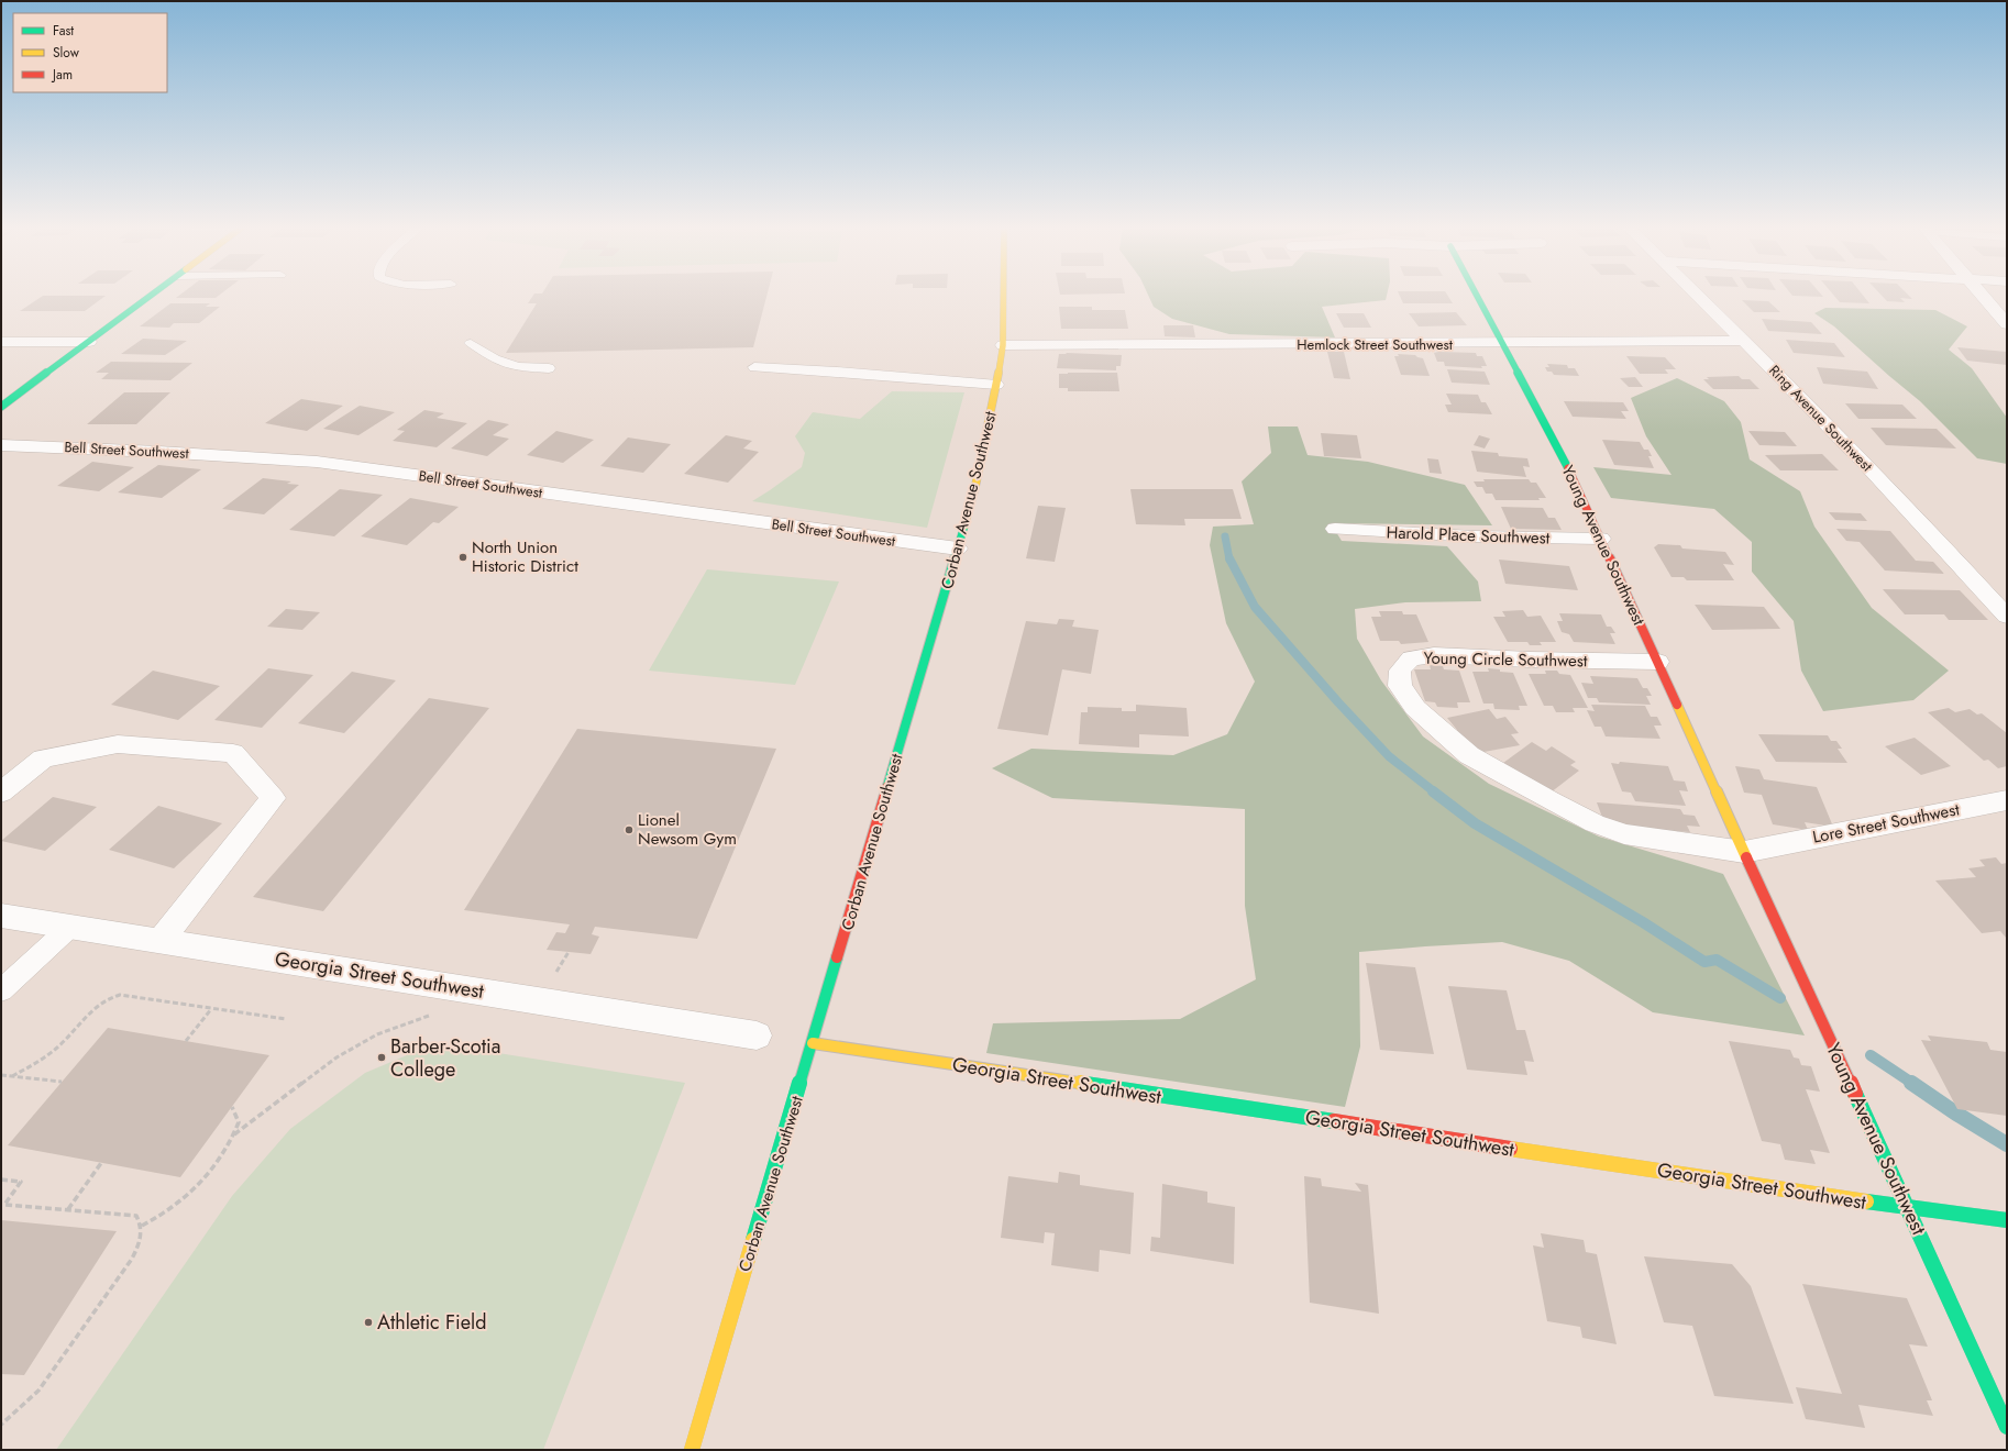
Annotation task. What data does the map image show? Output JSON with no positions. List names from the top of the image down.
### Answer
{
  "streets": {
    "street": [
      "Hemlock Street Southwest",
      "Ring Avenue Southwest",
      "Bell Street Southwest",
      "Corban Avenue Southwest",
      "Harold Place Southwest",
      "Young Avenue Southwest",
      "Young Circle Southwest",
      "Lore Street Southwest",
      "Georgia Street Southwest"
    ]
  },
  "crossings": [
    ["Hemlock Street Southwest", "Ring Avenue Southwest"],
    ["Hemlock Street Southwest", "Corban Avenue Southwest"],
    ["Hemlock Street Southwest", "Young Avenue Southwest"],
    ["Bell Street Southwest", "Corban Avenue Southwest"],
    ["Corban Avenue Southwest", "Georgia Street Southwest"],
    ["Harold Place Southwest", "Young Avenue Southwest"],
    ["Young Avenue Southwest", "Young Circle Southwest"],
    ["Young Avenue Southwest", "Lore Street Southwest"],
    ["Young Avenue Southwest", "Georgia Street Southwest"],
    ["Young Circle Southwest", "Lore Street Southwest"]
  ],
  "places": [
    "North Union Historic District",
    "Lionel Newsom Gym",
    "Barber-Scotia College",
    "Athletic Field"
  ],
  "legend": ["Fast", "Slow", "Jam"]
}
